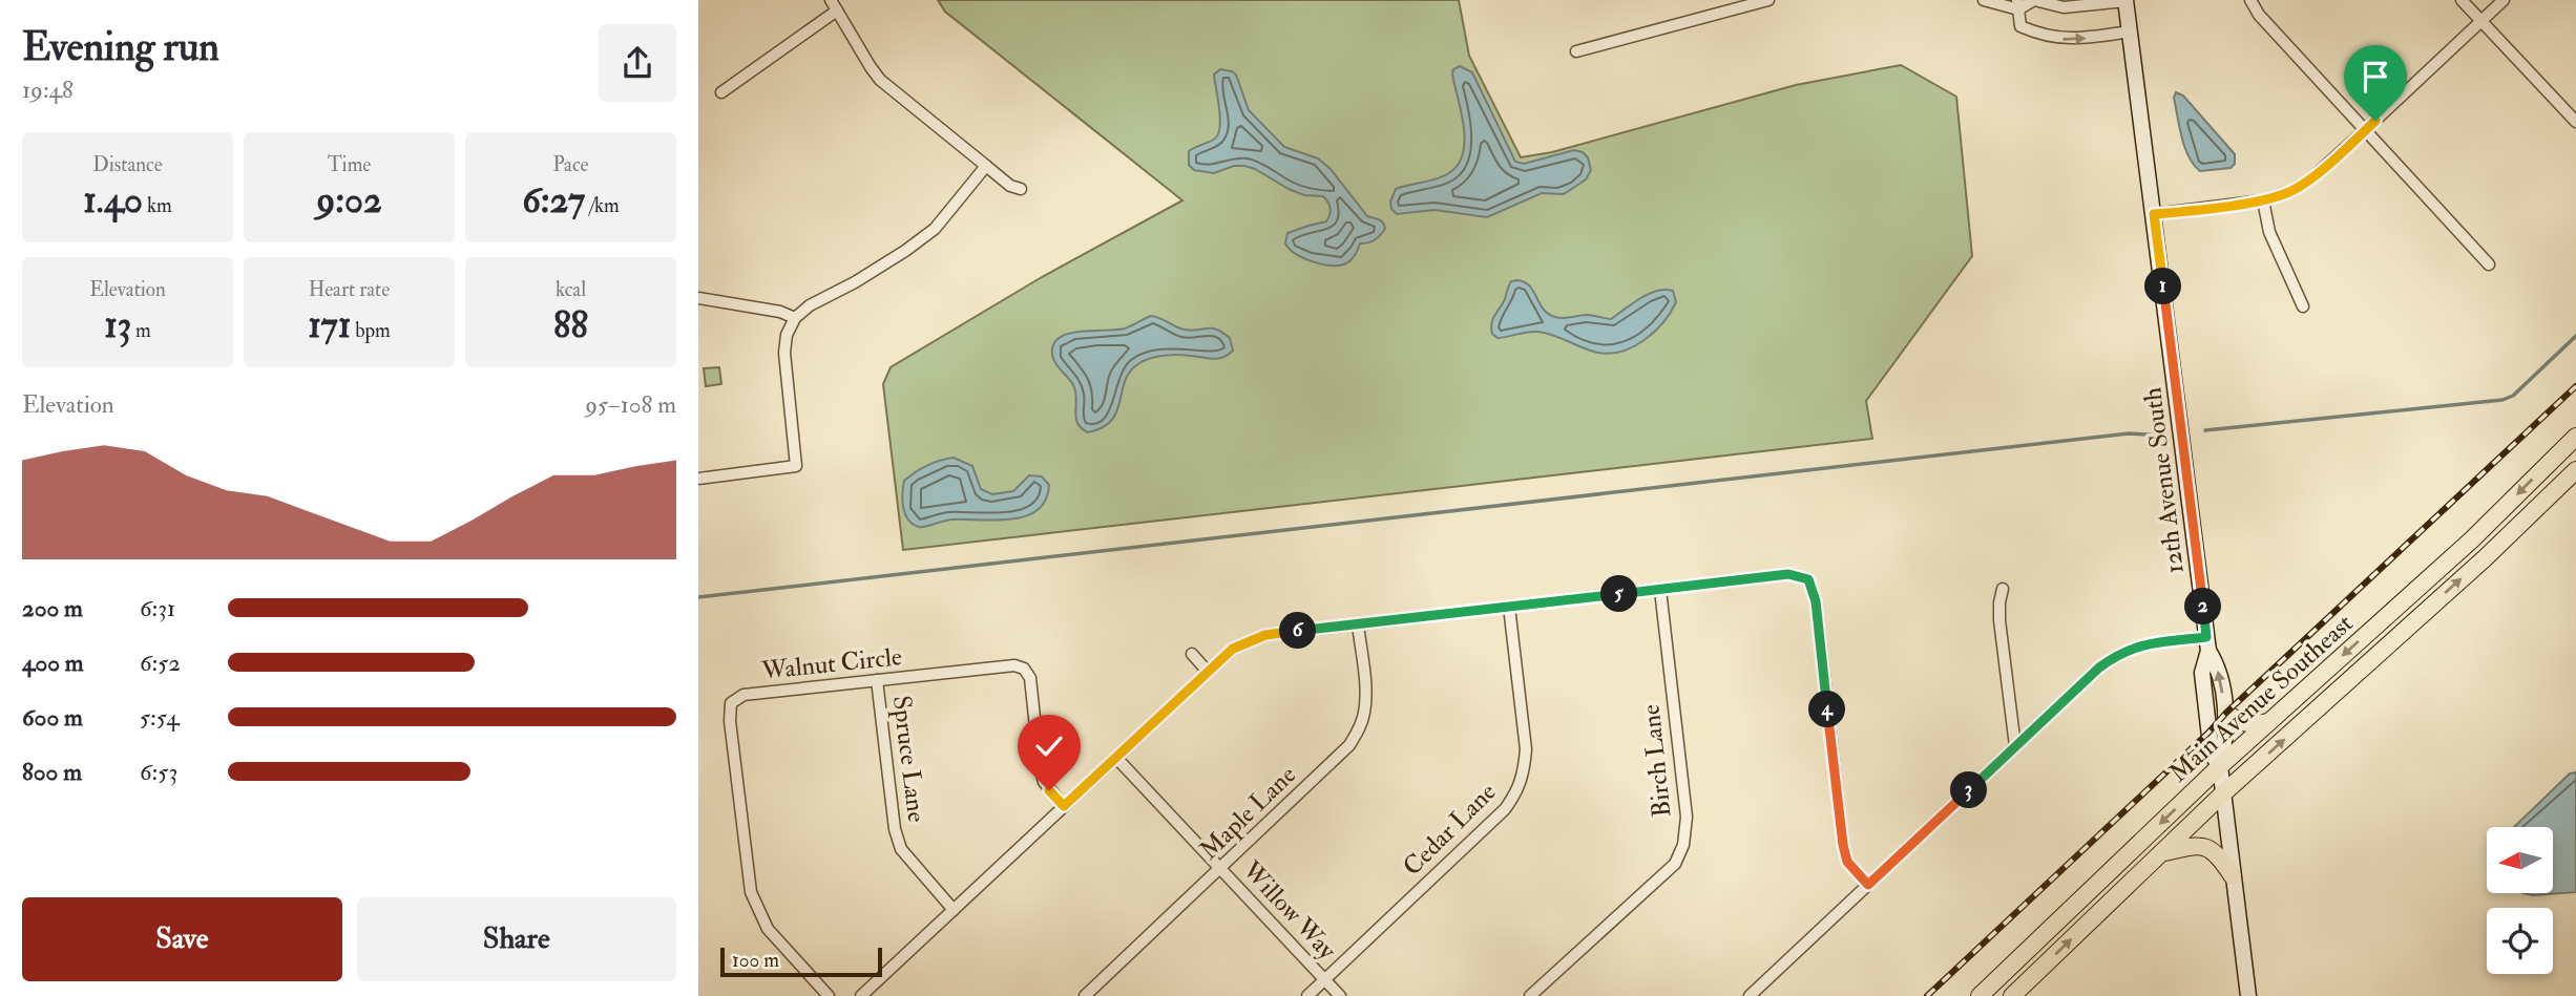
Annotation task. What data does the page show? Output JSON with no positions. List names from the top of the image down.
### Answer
{
  "streets": {
    "main road": ["Main Avenue Southeast"],
    "street": [
      "12th Avenue South",
      "Walnut Circle",
      "Spruce Lane",
      "Birch Lane",
      "Maple Lane",
      "Cedar Lane",
      "Willow Way"
    ]
  },
  "crossings": [
    ["12th Avenue South", "Main Avenue Southeast"],
    ["Walnut Circle", "Spruce Lane"],
    ["Maple Lane", "Willow Way"],
    ["Cedar Lane", "Willow Way"]
  ],
  "scale_bar": "100 m",
  "north": "left",
  "page": {
    "heading": ["Evening run", "19:48"],
    "stats": [
      ["Distance", "1.40 km"],
      ["Time", "9:02"],
      ["Pace", "6:27 /km"],
      ["Elevation", "13 m"],
      ["Heart rate", "171 bpm"],
      ["kcal", "88"]
    ],
    "pins": [
      "1",
      "5",
      "2",
      "6",
      "4",
      "3"
    ],
    "chart": ["Elevation", "95–108 m"],
    "list": [
      {
        "name": "200 m",
        "note": "6:31"
      },
      {
        "name": "400 m",
        "note": "6:52"
      },
      {
        "name": "600 m",
        "note": "5:54"
      },
      {
        "name": "800 m",
        "note": "6:53"
      }
    ],
    "buttons": ["Save", "Share"],
    "scale": "100 m"
  }
}
